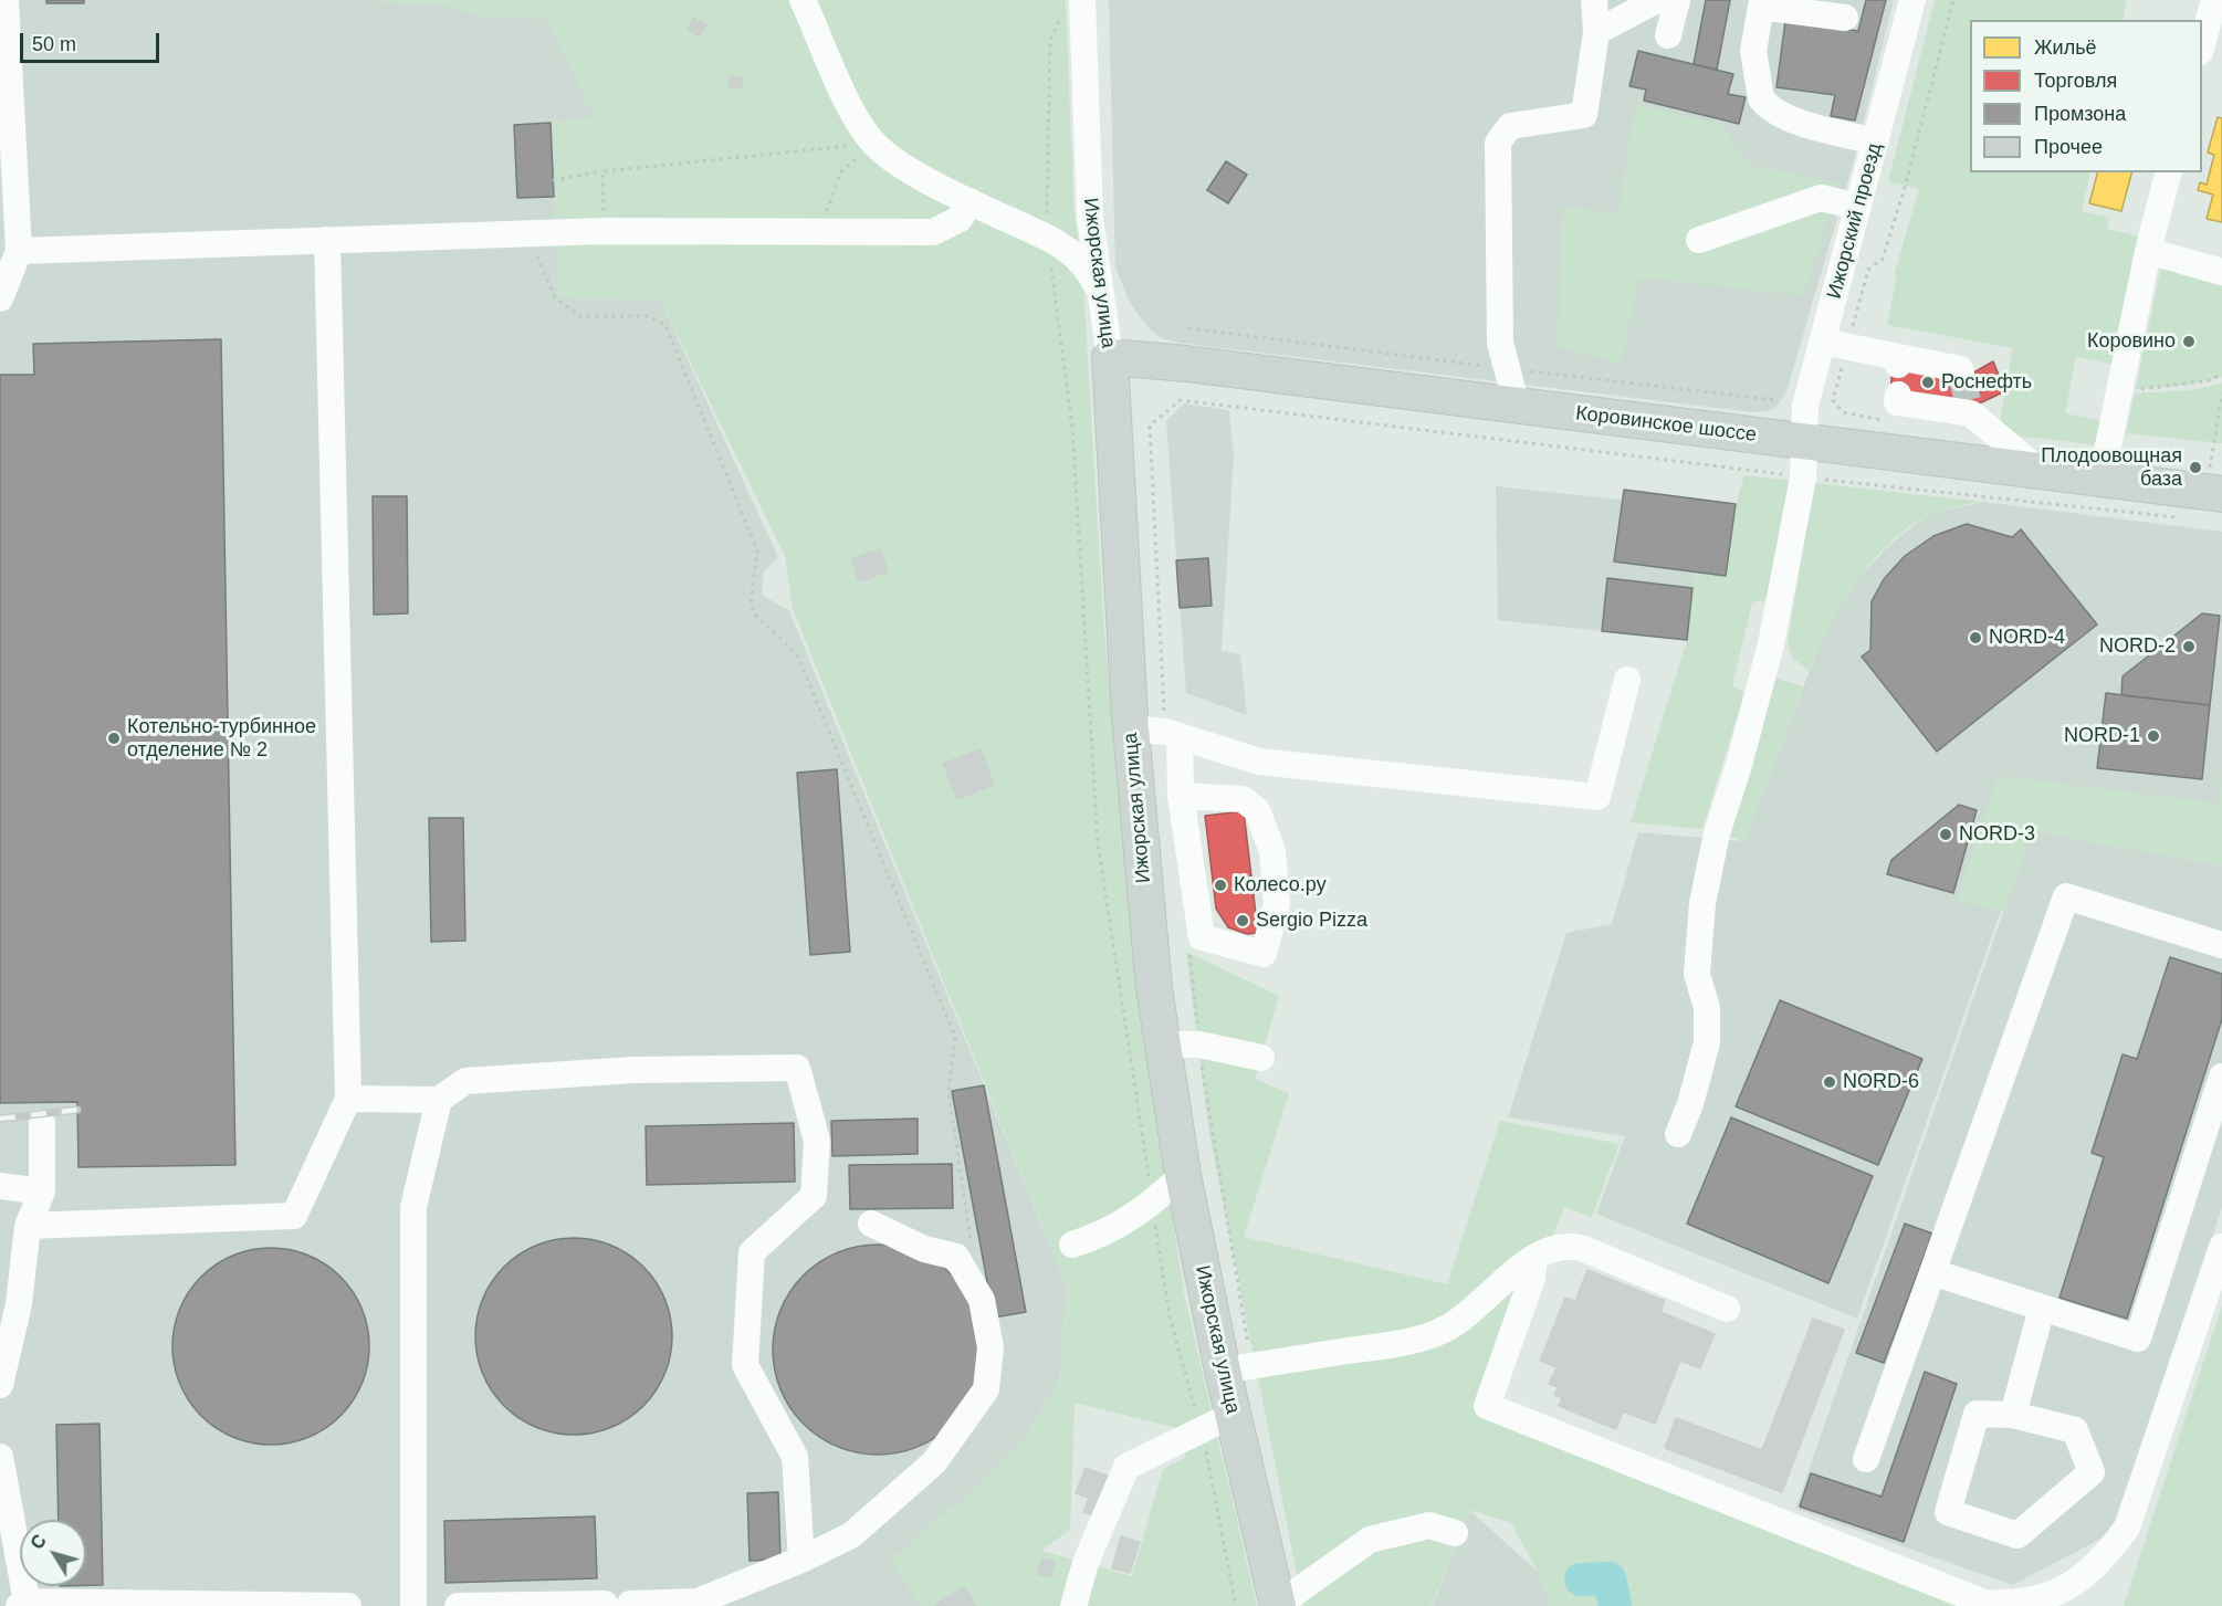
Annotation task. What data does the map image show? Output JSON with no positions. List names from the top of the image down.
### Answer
{
  "streets": {
    "main road": ["Ижорская улица", "Коровинское шоссе"],
    "street": ["Ижорский проезд"]
  },
  "crossings": [
    ["Ижорский проезд", "Коровинское шоссе"],
    ["Ижорская улица", "Коровинское шоссе"]
  ],
  "places": [
    "Коровино",
    "Роснефть",
    "Плодоовощная база",
    "NORD-4",
    "NORD-2",
    "NORD-1",
    "Котельно-турбинное отделение № 2",
    "NORD-3",
    "Колесо.ру",
    "Sergio Pizza",
    "NORD-6"
  ],
  "legend": [
    "Жильё",
    "Торговля",
    "Промзона",
    "Прочее"
  ],
  "scale_bar": "50 m",
  "north": "top left"
}
